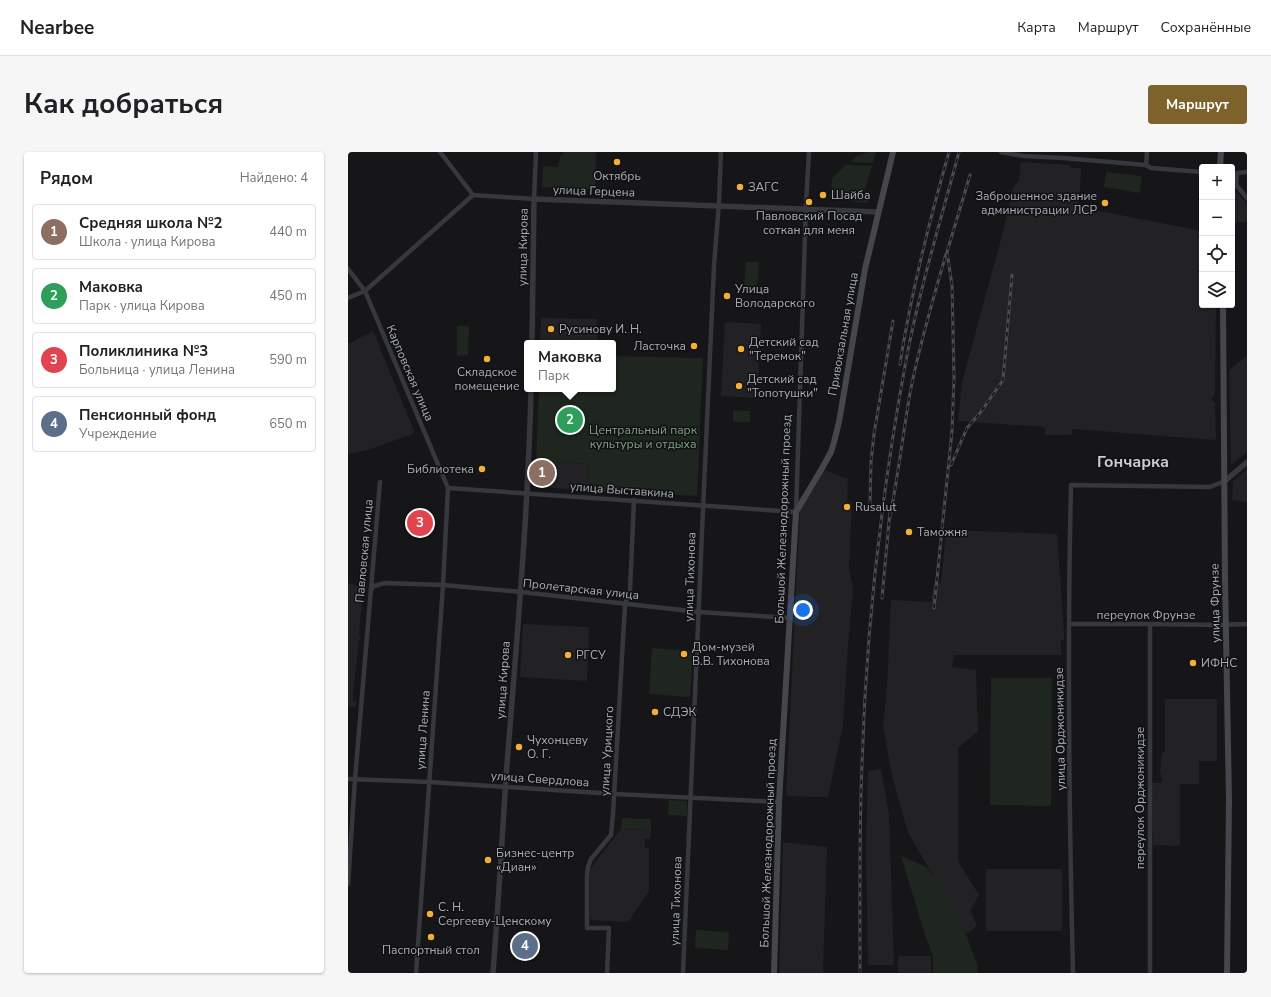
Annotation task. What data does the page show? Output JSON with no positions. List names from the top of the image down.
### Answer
{
  "streets": {
    "main road": ["Привокзальная улица", "Большой Железнодорожный проезд", "улица Фрунзе"],
    "street": [
      "улица Герцена",
      "улица Кирова",
      "Карповская улица",
      "улица Выставкина",
      "Павловская улица",
      "улица Тихонова",
      "Пролетарская улица",
      "переулок Фрунзе",
      "улица Орджоникидзе",
      "улица Ленина",
      "улица Урицкого",
      "улица Свердлова",
      "переулок Орджоникидзе"
    ]
  },
  "crossings": [
    ["улица Герцена", "улица Кирова"],
    ["улица Герцена", "Привокзальная улица"],
    ["улица Герцена", "Большой Железнодорожный проезд"],
    ["улица Герцена", "улица Тихонова"],
    ["улица Кирова", "улица Выставкина"],
    ["улица Кирова", "Пролетарская улица"],
    ["улица Кирова", "улица Свердлова"],
    ["Привокзальная улица", "улица Выставкина"],
    ["Привокзальная улица", "Большой Железнодорожный проезд"],
    ["Карповская улица", "улица Выставкина"],
    ["Карповская улица", "улица Ленина"],
    ["улица Выставкина", "Большой Железнодорожный проезд"],
    ["улица Выставкина", "улица Тихонова"],
    ["улица Выставкина", "улица Ленина"],
    ["улица Выставкина", "улица Урицкого"],
    ["Большой Железнодорожный проезд", "Пролетарская улица"],
    ["Большой Железнодорожный проезд", "улица Свердлова"],
    ["Павловская улица", "Пролетарская улица"],
    ["Павловская улица", "улица Свердлова"],
    ["улица Тихонова", "Пролетарская улица"],
    ["улица Тихонова", "улица Свердлова"],
    ["Пролетарская улица", "улица Ленина"],
    ["Пролетарская улица", "улица Урицкого"],
    ["улица Фрунзе", "переулок Фрунзе"],
    ["улица Фрунзе", "улица Орджоникидзе"],
    ["переулок Фрунзе", "улица Орджоникидзе"],
    ["переулок Фрунзе", "переулок Орджоникидзе"],
    ["улица Ленина", "улица Свердлова"],
    ["улица Урицкого", "улица Свердлова"]
  ],
  "districts": ["Гончарка"],
  "parks": ["Центральный парк культуры и отдыха"],
  "places": [
    "Октябрь",
    "ЗАГС",
    "Шайба",
    "Павловский Посад соткан для меня",
    "Заброшенное здание администрации ЛСР",
    "Улица Володарского",
    "Русинову И. Н.",
    "Ласточка",
    "Детский сад \"Теремок\"",
    "Складское помещение",
    "Детский сад \"Топотушки\"",
    "Библиотека",
    "Rusalut",
    "Таможня",
    "Дом-музей В.В. Тихонова",
    "РГСУ",
    "ИФНС",
    "СДЭК",
    "Чухонцеву О. Г.",
    "Бизнес-центр «Диан»",
    "С. Н. Сергееву-Ценскому",
    "Паспортный стол"
  ],
  "page": {
    "header": "Nearbee",
    "nav": ["Карта", "Маршрут", "Сохранённые"],
    "title": "Как добраться",
    "buttons": "Маршрут",
    "heading": ["Рядом", "Найдено: 4"],
    "map_buttons": ["+", "−"],
    "list": [
      {
        "mark": "1",
        "name": "Средняя школа №2",
        "note": "Школа · улица Кирова",
        "value": "440 m"
      },
      {
        "mark": "2",
        "name": "Маковка",
        "note": "Парк · улица Кирова",
        "value": "450 m"
      },
      {
        "mark": "3",
        "name": "Поликлиника №3",
        "note": "Больница · улица Ленина",
        "value": "590 m"
      },
      {
        "mark": "4",
        "name": "Пенсионный фонд",
        "note": "Учреждение",
        "value": "650 m"
      }
    ],
    "popup": ["Маковка", "Парк"],
    "pins": [
      "2",
      "1",
      "3",
      "4"
    ]
  }
}
